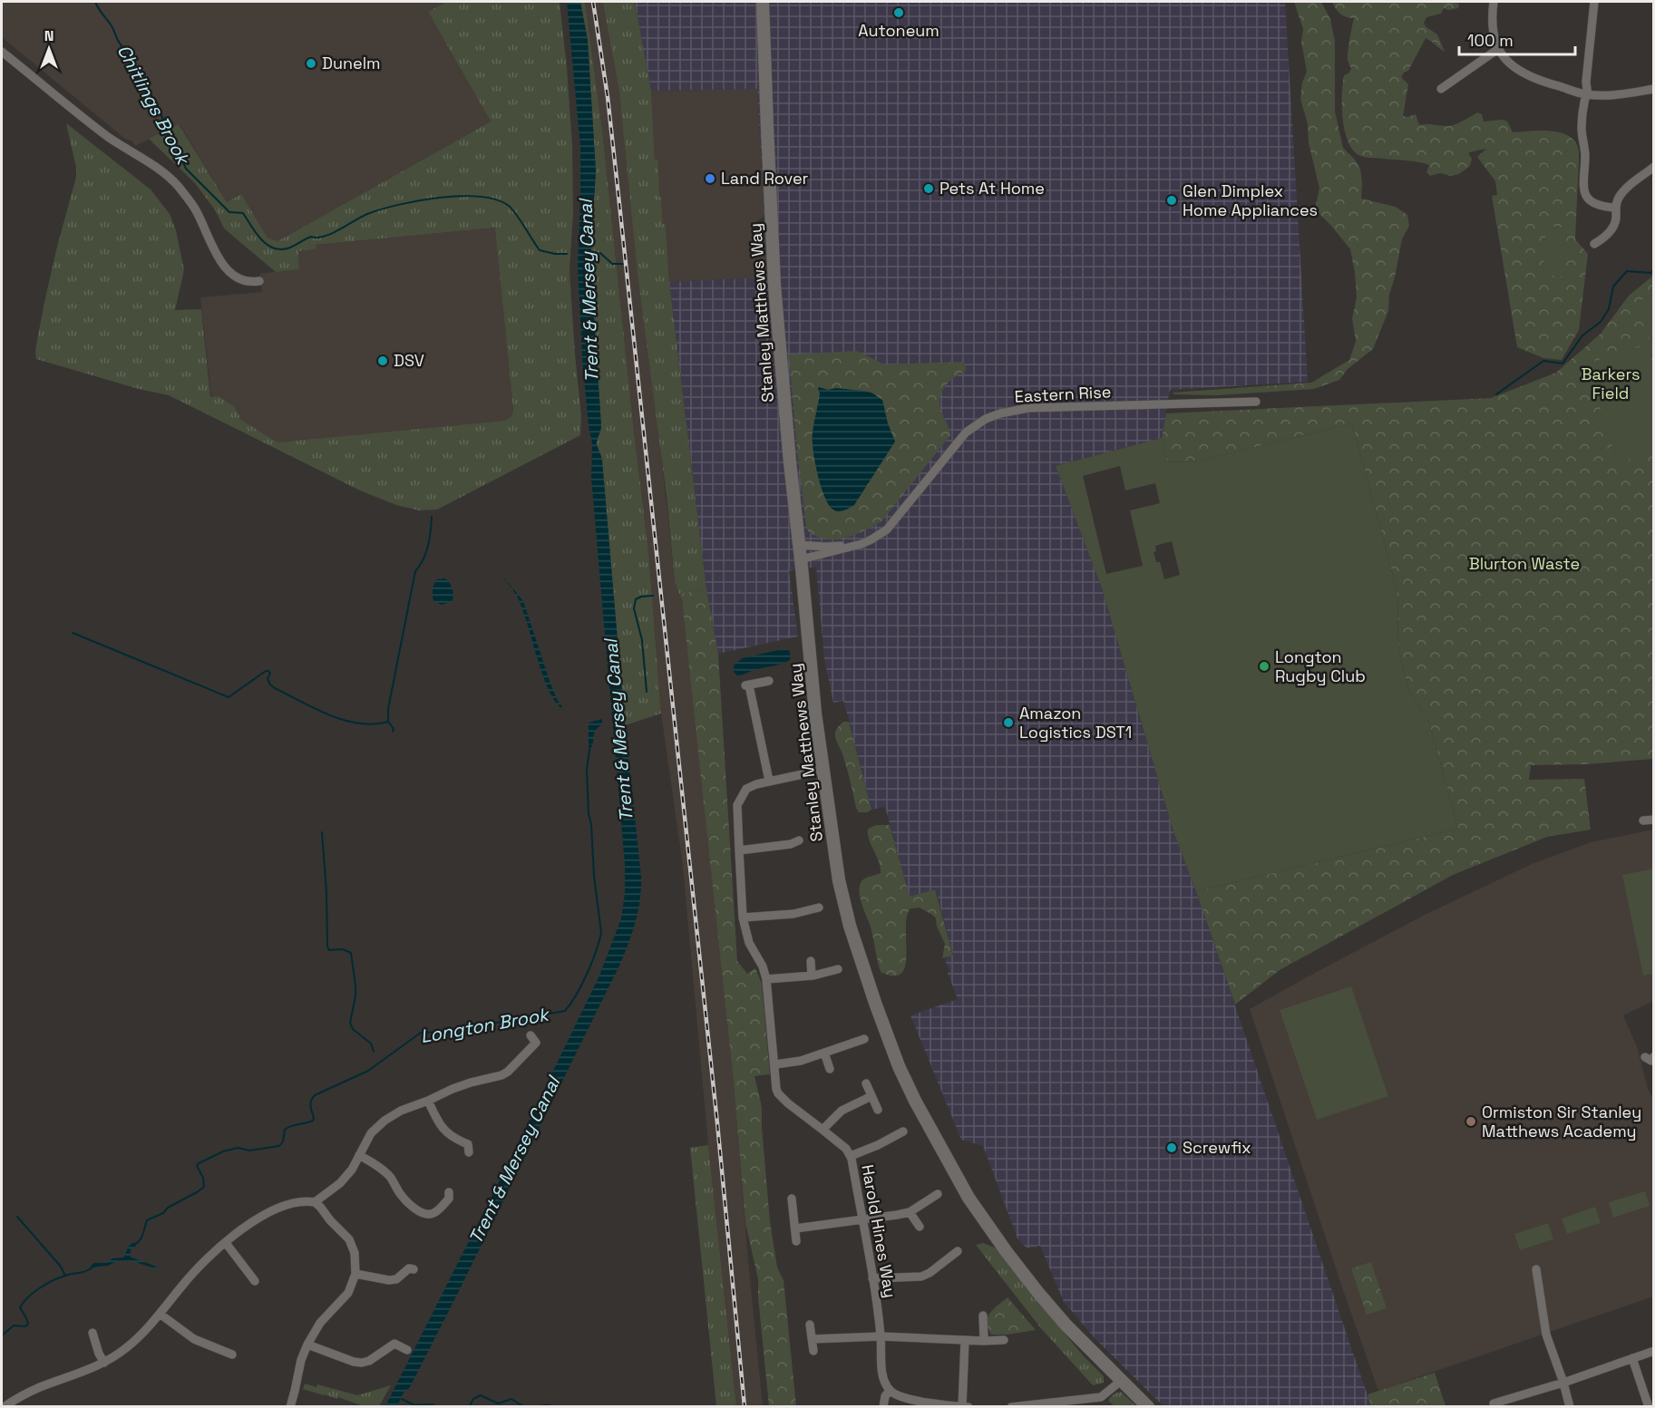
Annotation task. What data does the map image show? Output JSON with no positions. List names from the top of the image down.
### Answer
{
  "streets": {
    "main road": ["Stanley Matthews Way"],
    "street": ["Eastern Rise", "Harold Hines Way"]
  },
  "crossings": [
    ["Stanley Matthews Way", "Eastern Rise"],
    ["Stanley Matthews Way", "Harold Hines Way"]
  ],
  "water": ["Chitlings Brook", "Trent & Mersey Canal", "Longton Brook"],
  "parks": ["Barkers Field", "Blurton Waste"],
  "places": [
    "Autoneum",
    "Dunelm",
    "Land Rover",
    "Pets At Home",
    "Glen Dimplex Home Appliances",
    "DSV",
    "Longton Rugby Club",
    "Amazon Logistics DST1",
    "Ormiston Sir Stanley Matthews Academy",
    "Screwfix"
  ],
  "scale_bar": "100 m",
  "north": "top"
}
